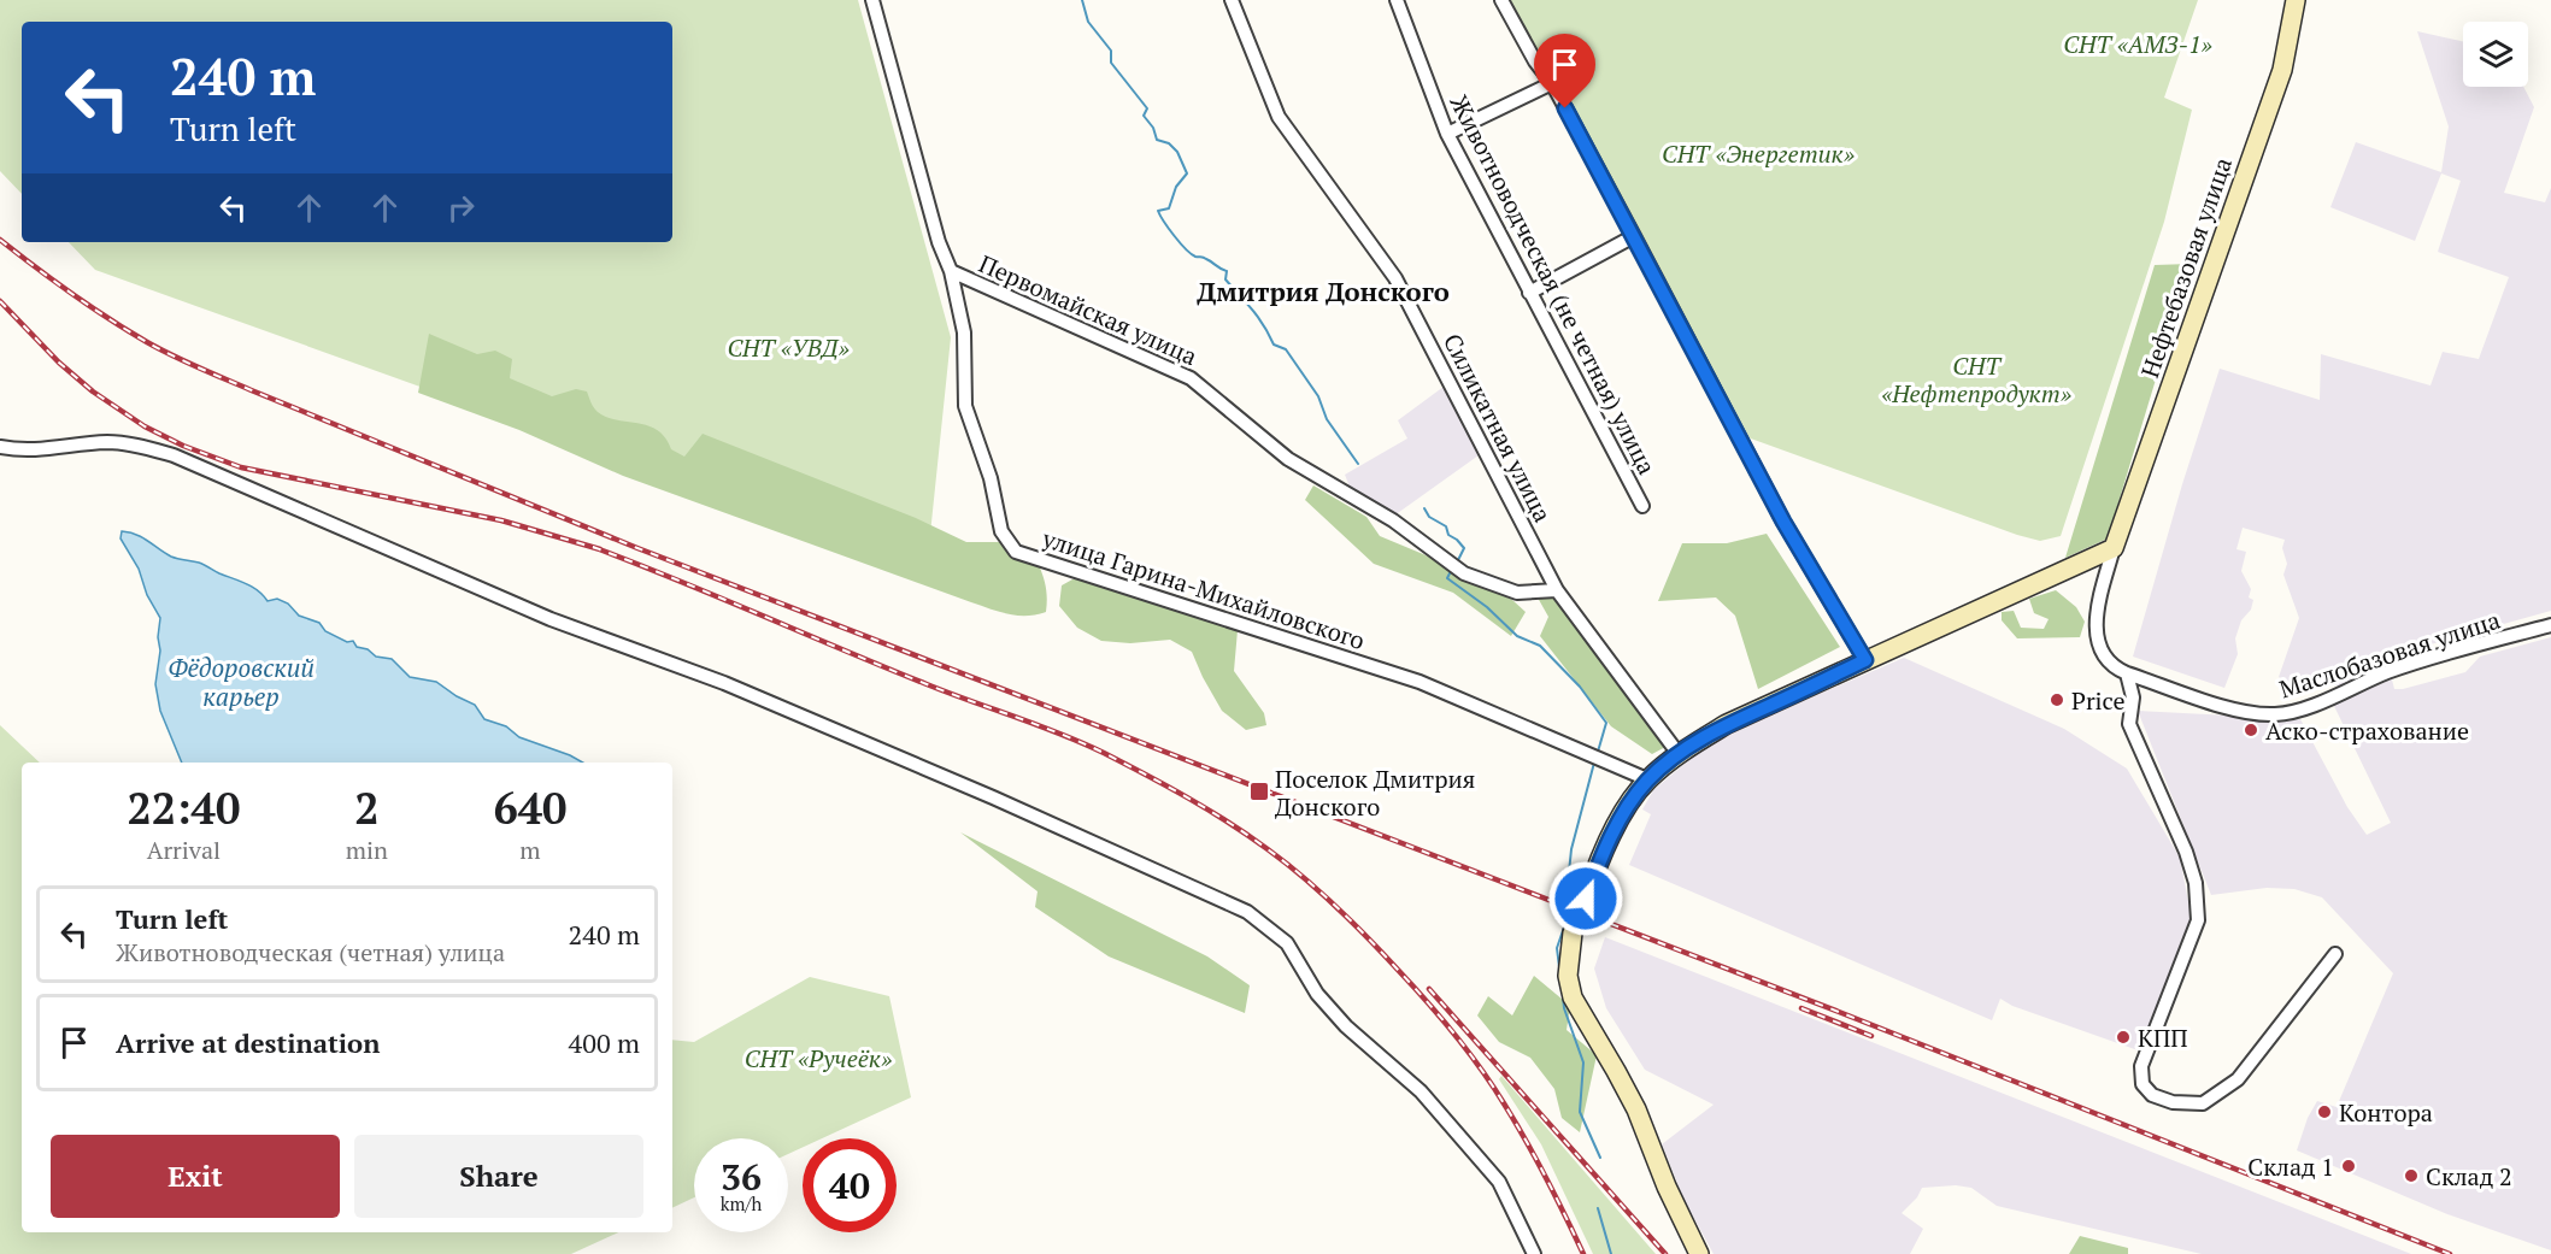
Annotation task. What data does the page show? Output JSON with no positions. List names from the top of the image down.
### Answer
{
  "streets": {
    "street": [
      "Нефтебазовая улица",
      "Животноводческая (не четная) улица",
      "Первомайская улица",
      "Силикатная улица",
      "улица Гарина-Михайловского",
      "Маслобазовая улица"
    ]
  },
  "crossings": [
    ["Нефтебазовая улица", "Маслобазовая улица"],
    ["Первомайская улица", "Силикатная улица"],
    ["Первомайская улица", "улица Гарина-Михайловского"]
  ],
  "districts": ["Дмитрия Донского"],
  "water": ["Фёдоровский карьер"],
  "parks": [
    "СНТ «АМЗ-1»",
    "СНТ «Энергетик»",
    "СНТ «УВД»",
    "СНТ «Нефтепродукт»",
    "СНТ «Ручеёк»"
  ],
  "places": {
    "other": [
      "Price",
      "Аско-страхование",
      "КПП",
      "Контора",
      "Склад 1",
      "Склад 2"
    ],
    "transit": ["Поселок Дмитрия Донского"]
  },
  "page": {
    "turn": ["240 m", "Turn left"],
    "eta": [
      "22:40",
      "Arrival",
      "2",
      "min",
      "640",
      "m"
    ],
    "list": [
      {
        "name": "Turn left",
        "note": "Животноводческая (четная) улица",
        "value": "240 m"
      },
      {
        "name": "Arrive at destination",
        "value": "400 m"
      }
    ],
    "buttons": ["Exit", "Share"],
    "speed": "36 km/h",
    "limit": "40"
  }
}
